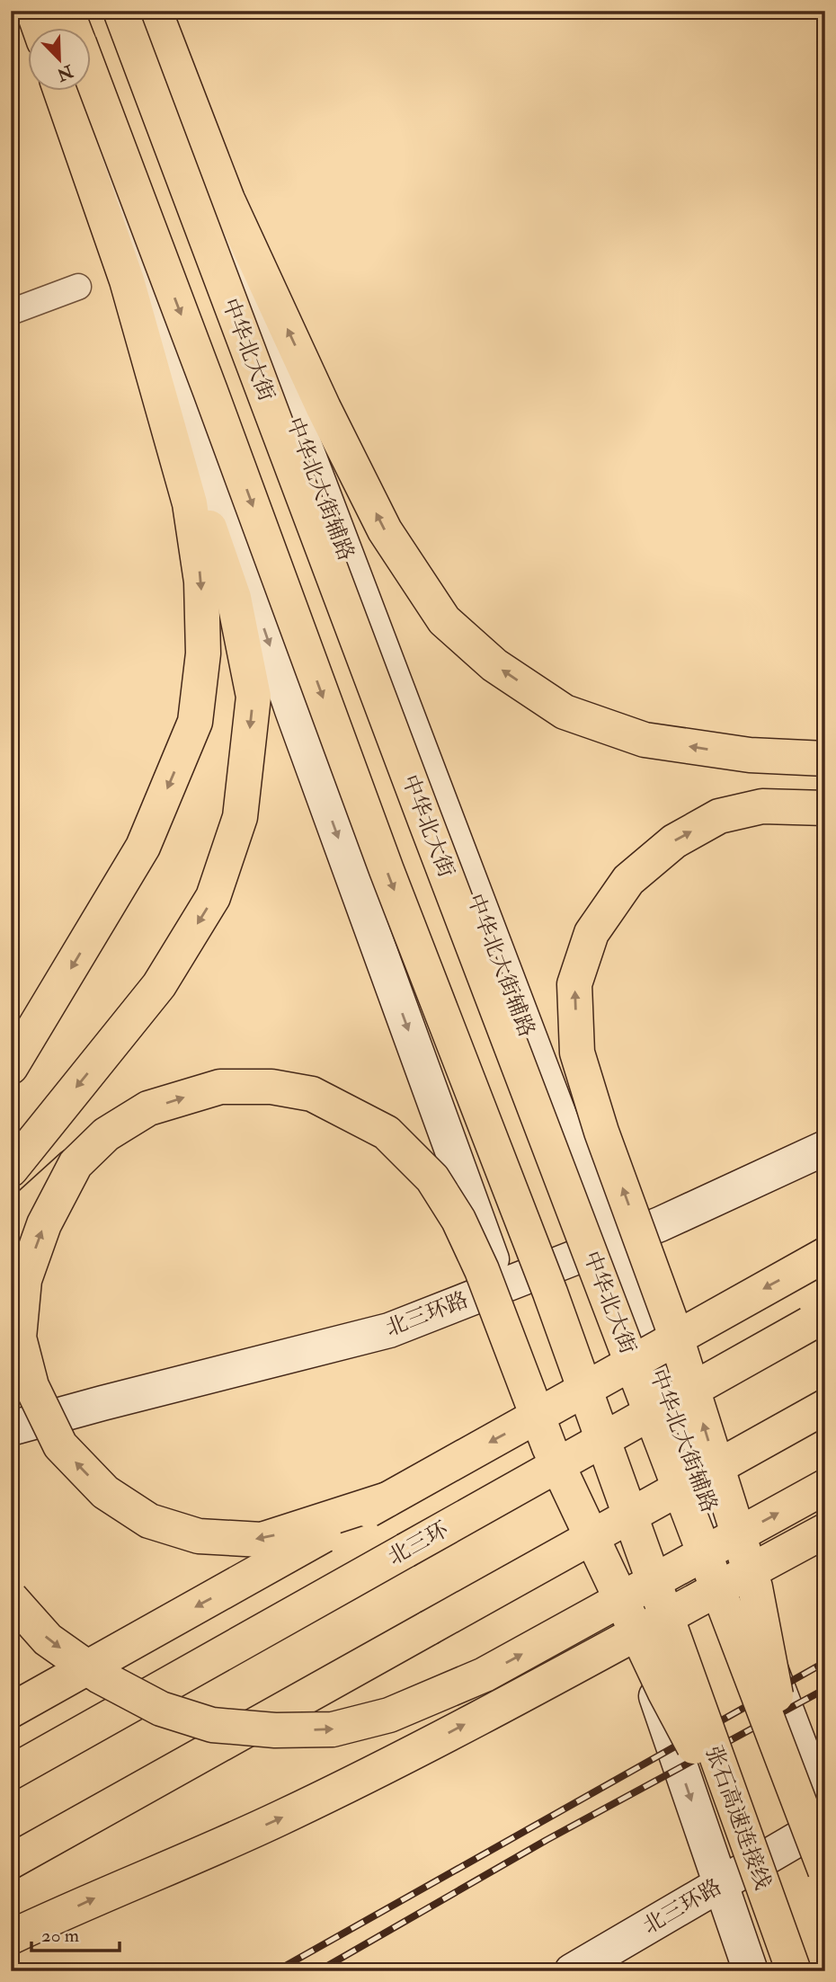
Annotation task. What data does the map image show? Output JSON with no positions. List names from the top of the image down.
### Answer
{
  "streets": {
    "highway": ["中华北大街", "北三环", "张石高速连接线"],
    "main road": ["中华北大街辅路", "北三环路"]
  },
  "crossings": [
    ["中华北大街辅路", "北三环路"]
  ],
  "one_way": ["张石高速连接线"],
  "scale_bar": "20 m",
  "north": "bottom right"
}
